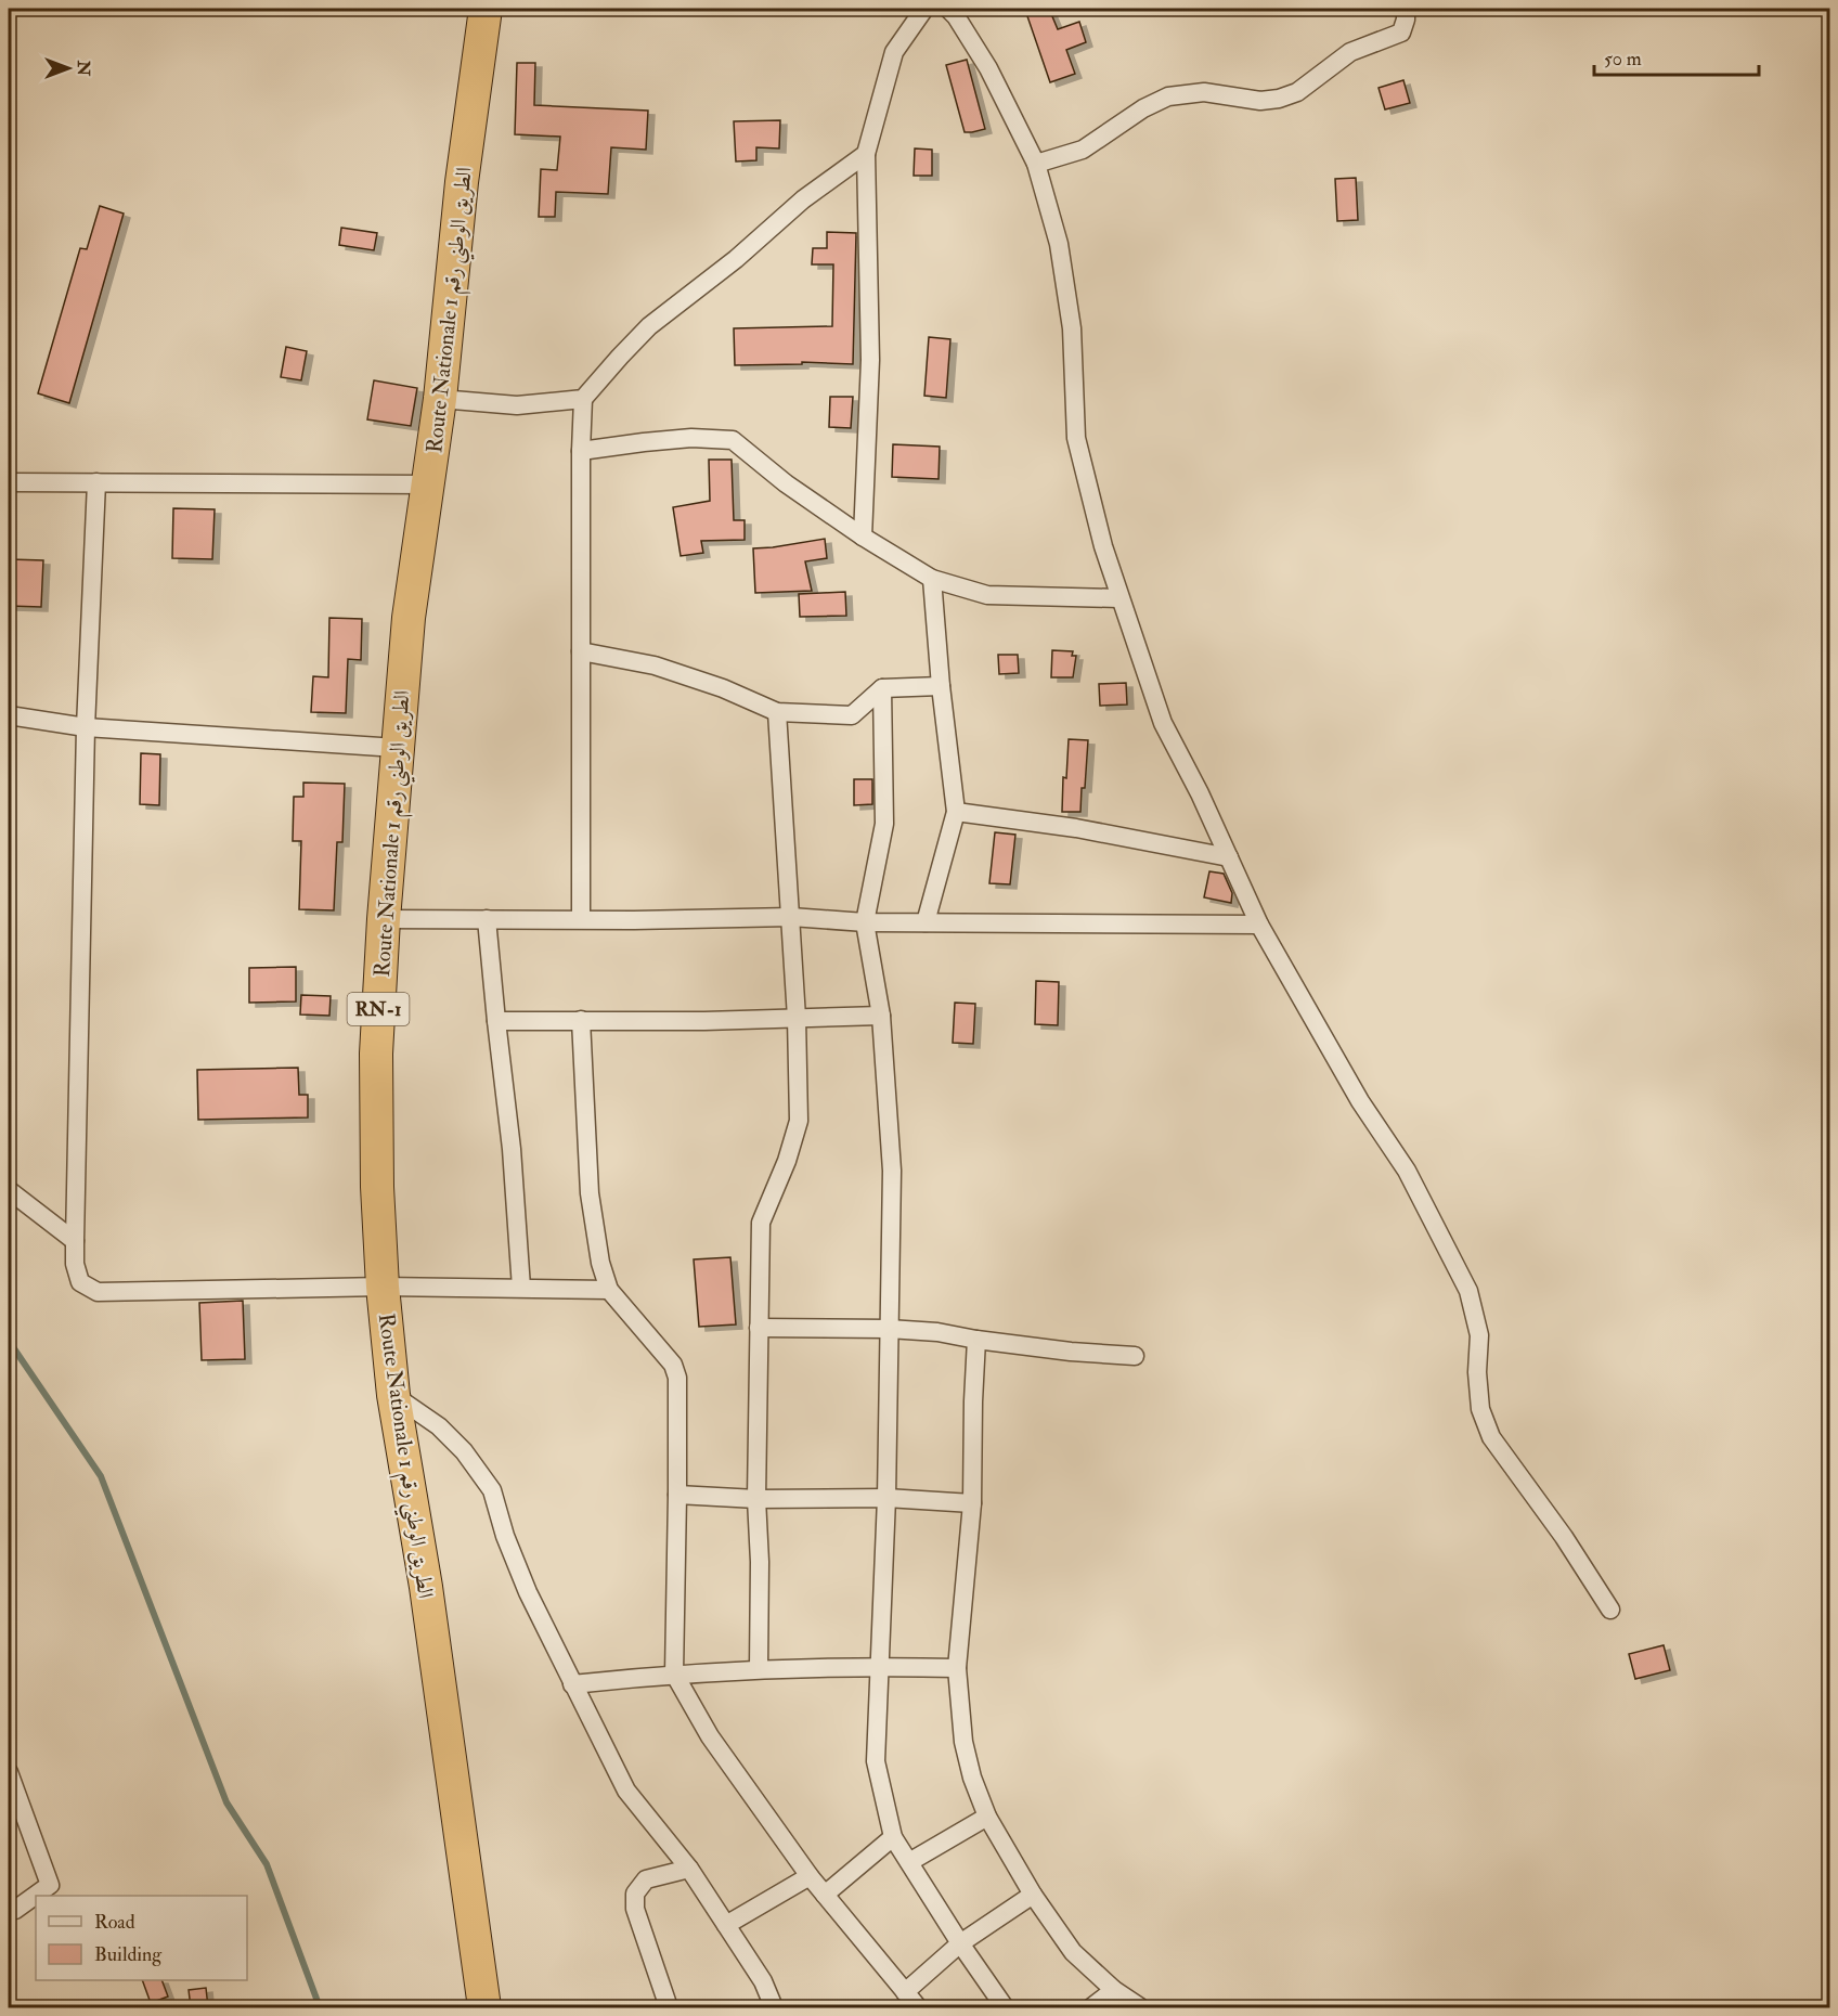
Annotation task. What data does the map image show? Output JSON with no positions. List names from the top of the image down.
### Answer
{
  "streets": {
    "highway": ["Route Nationale الطريق الوطني رقم 1", "RN-1"]
  },
  "legend": ["Road", "Building"],
  "scale_bar": "50 m",
  "north": "right"
}
